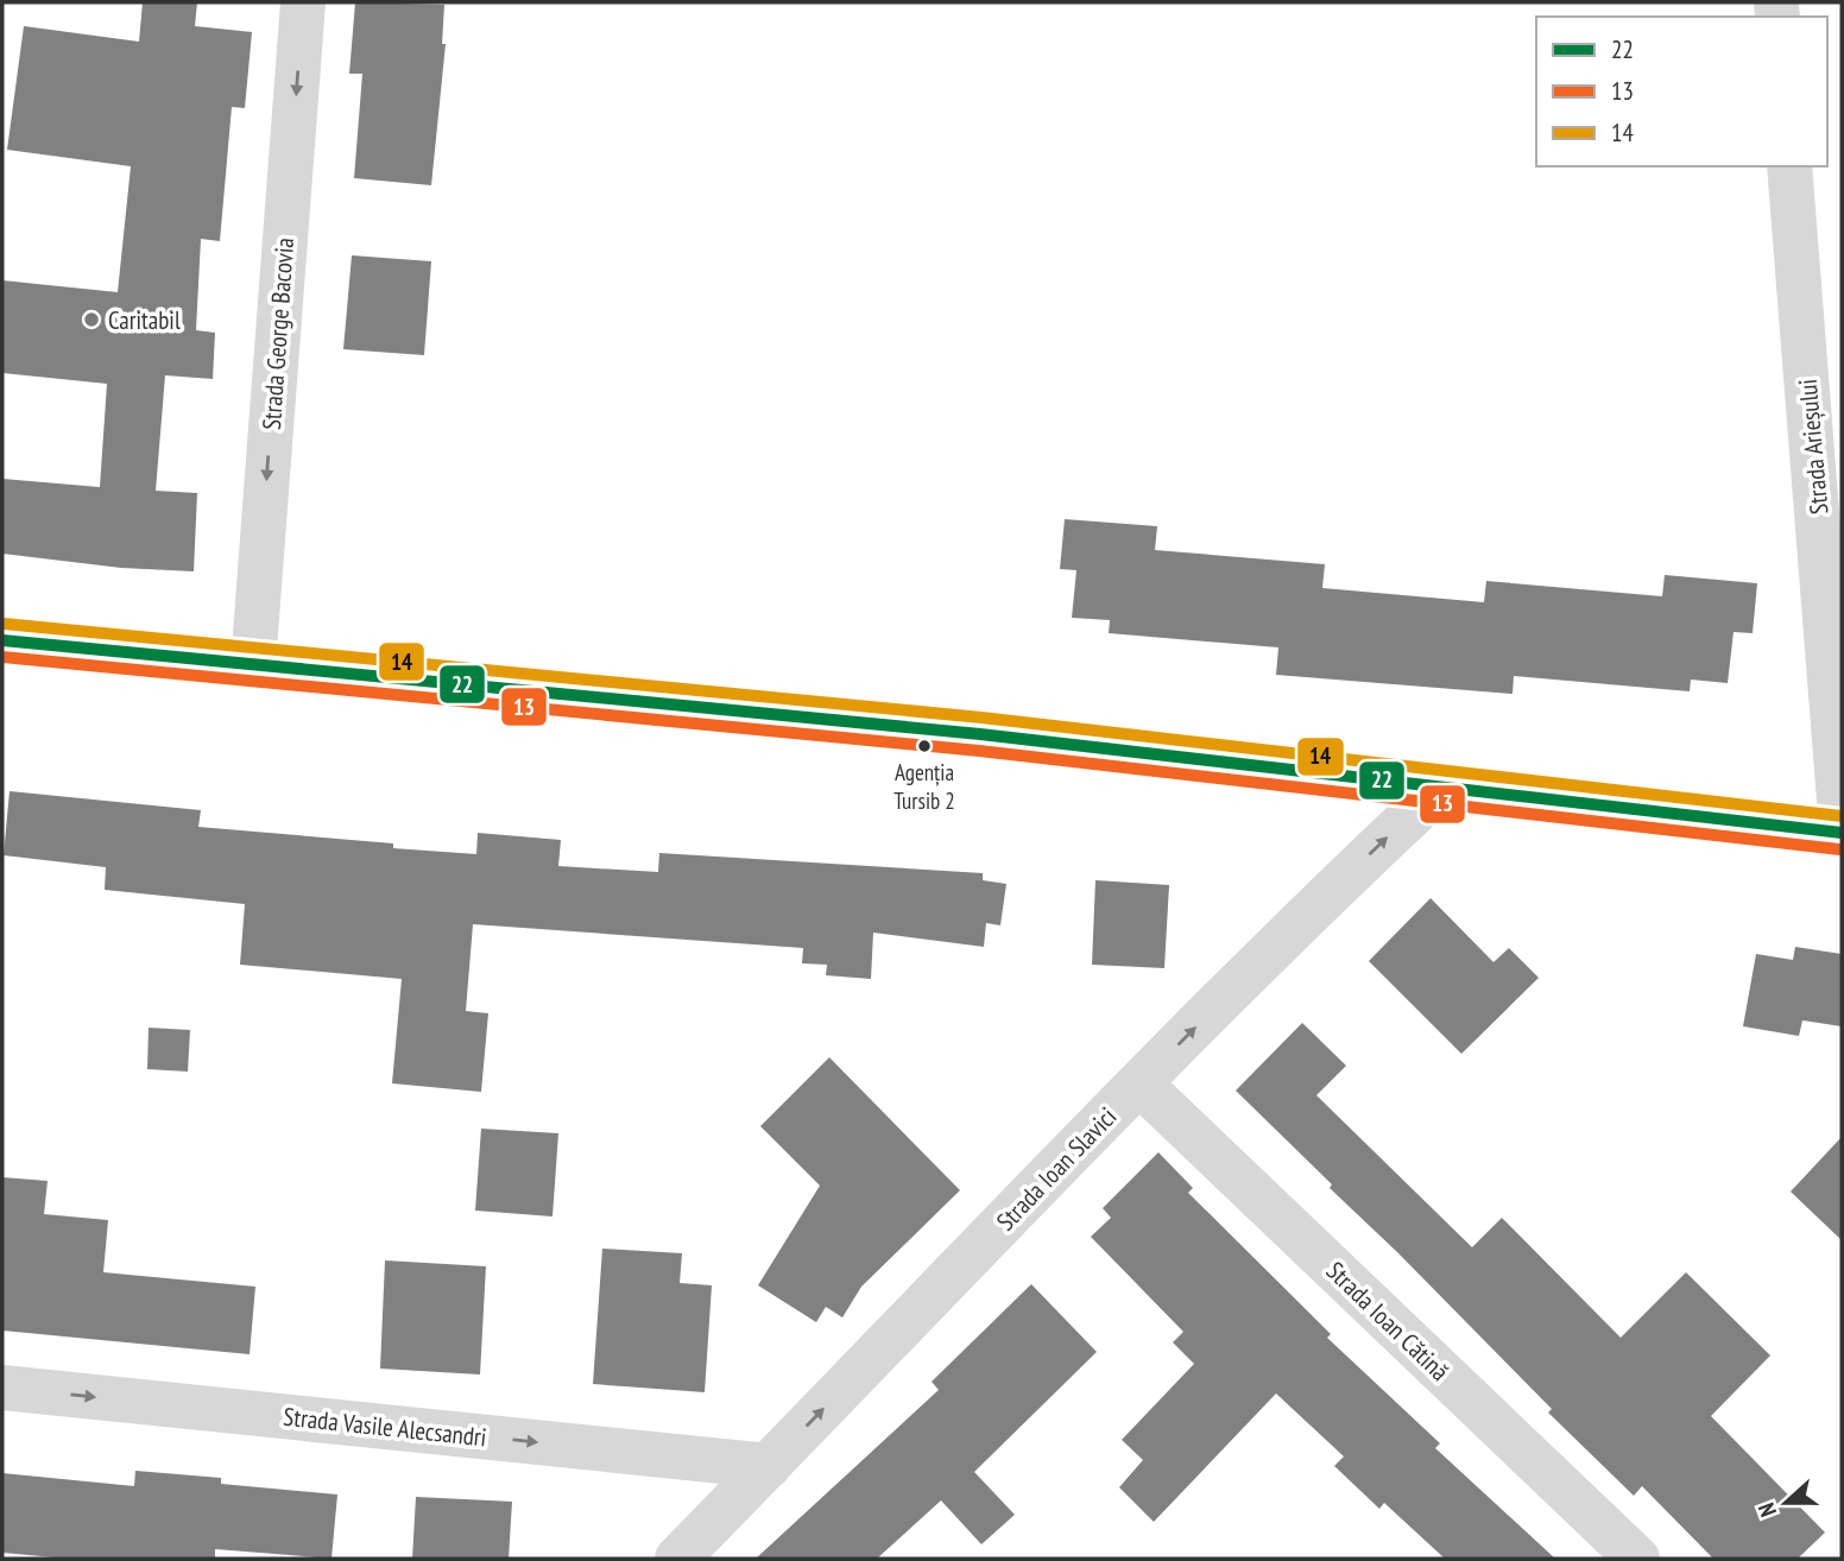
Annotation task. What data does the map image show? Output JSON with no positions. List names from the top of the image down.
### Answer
{
  "streets": {
    "street": [
      "Strada George Bacovia",
      "Strada Arieșului",
      "Strada Ioan Slavici",
      "Strada Ioan Cătină",
      "Strada Vasile Alecsandri"
    ]
  },
  "crossings": [
    ["Strada Ioan Slavici", "Strada Ioan Cătină"],
    ["Strada Ioan Slavici", "Strada Vasile Alecsandri"]
  ],
  "one_way": ["Strada George Bacovia", "Strada Ioan Slavici", "Strada Vasile Alecsandri"],
  "places": ["Caritabil", "Agenția Tursib 2"],
  "lines": ["transit line 14", "transit line 22", "transit line 13"],
  "legend": ["22", "13", "14"],
  "north": "left"
}
